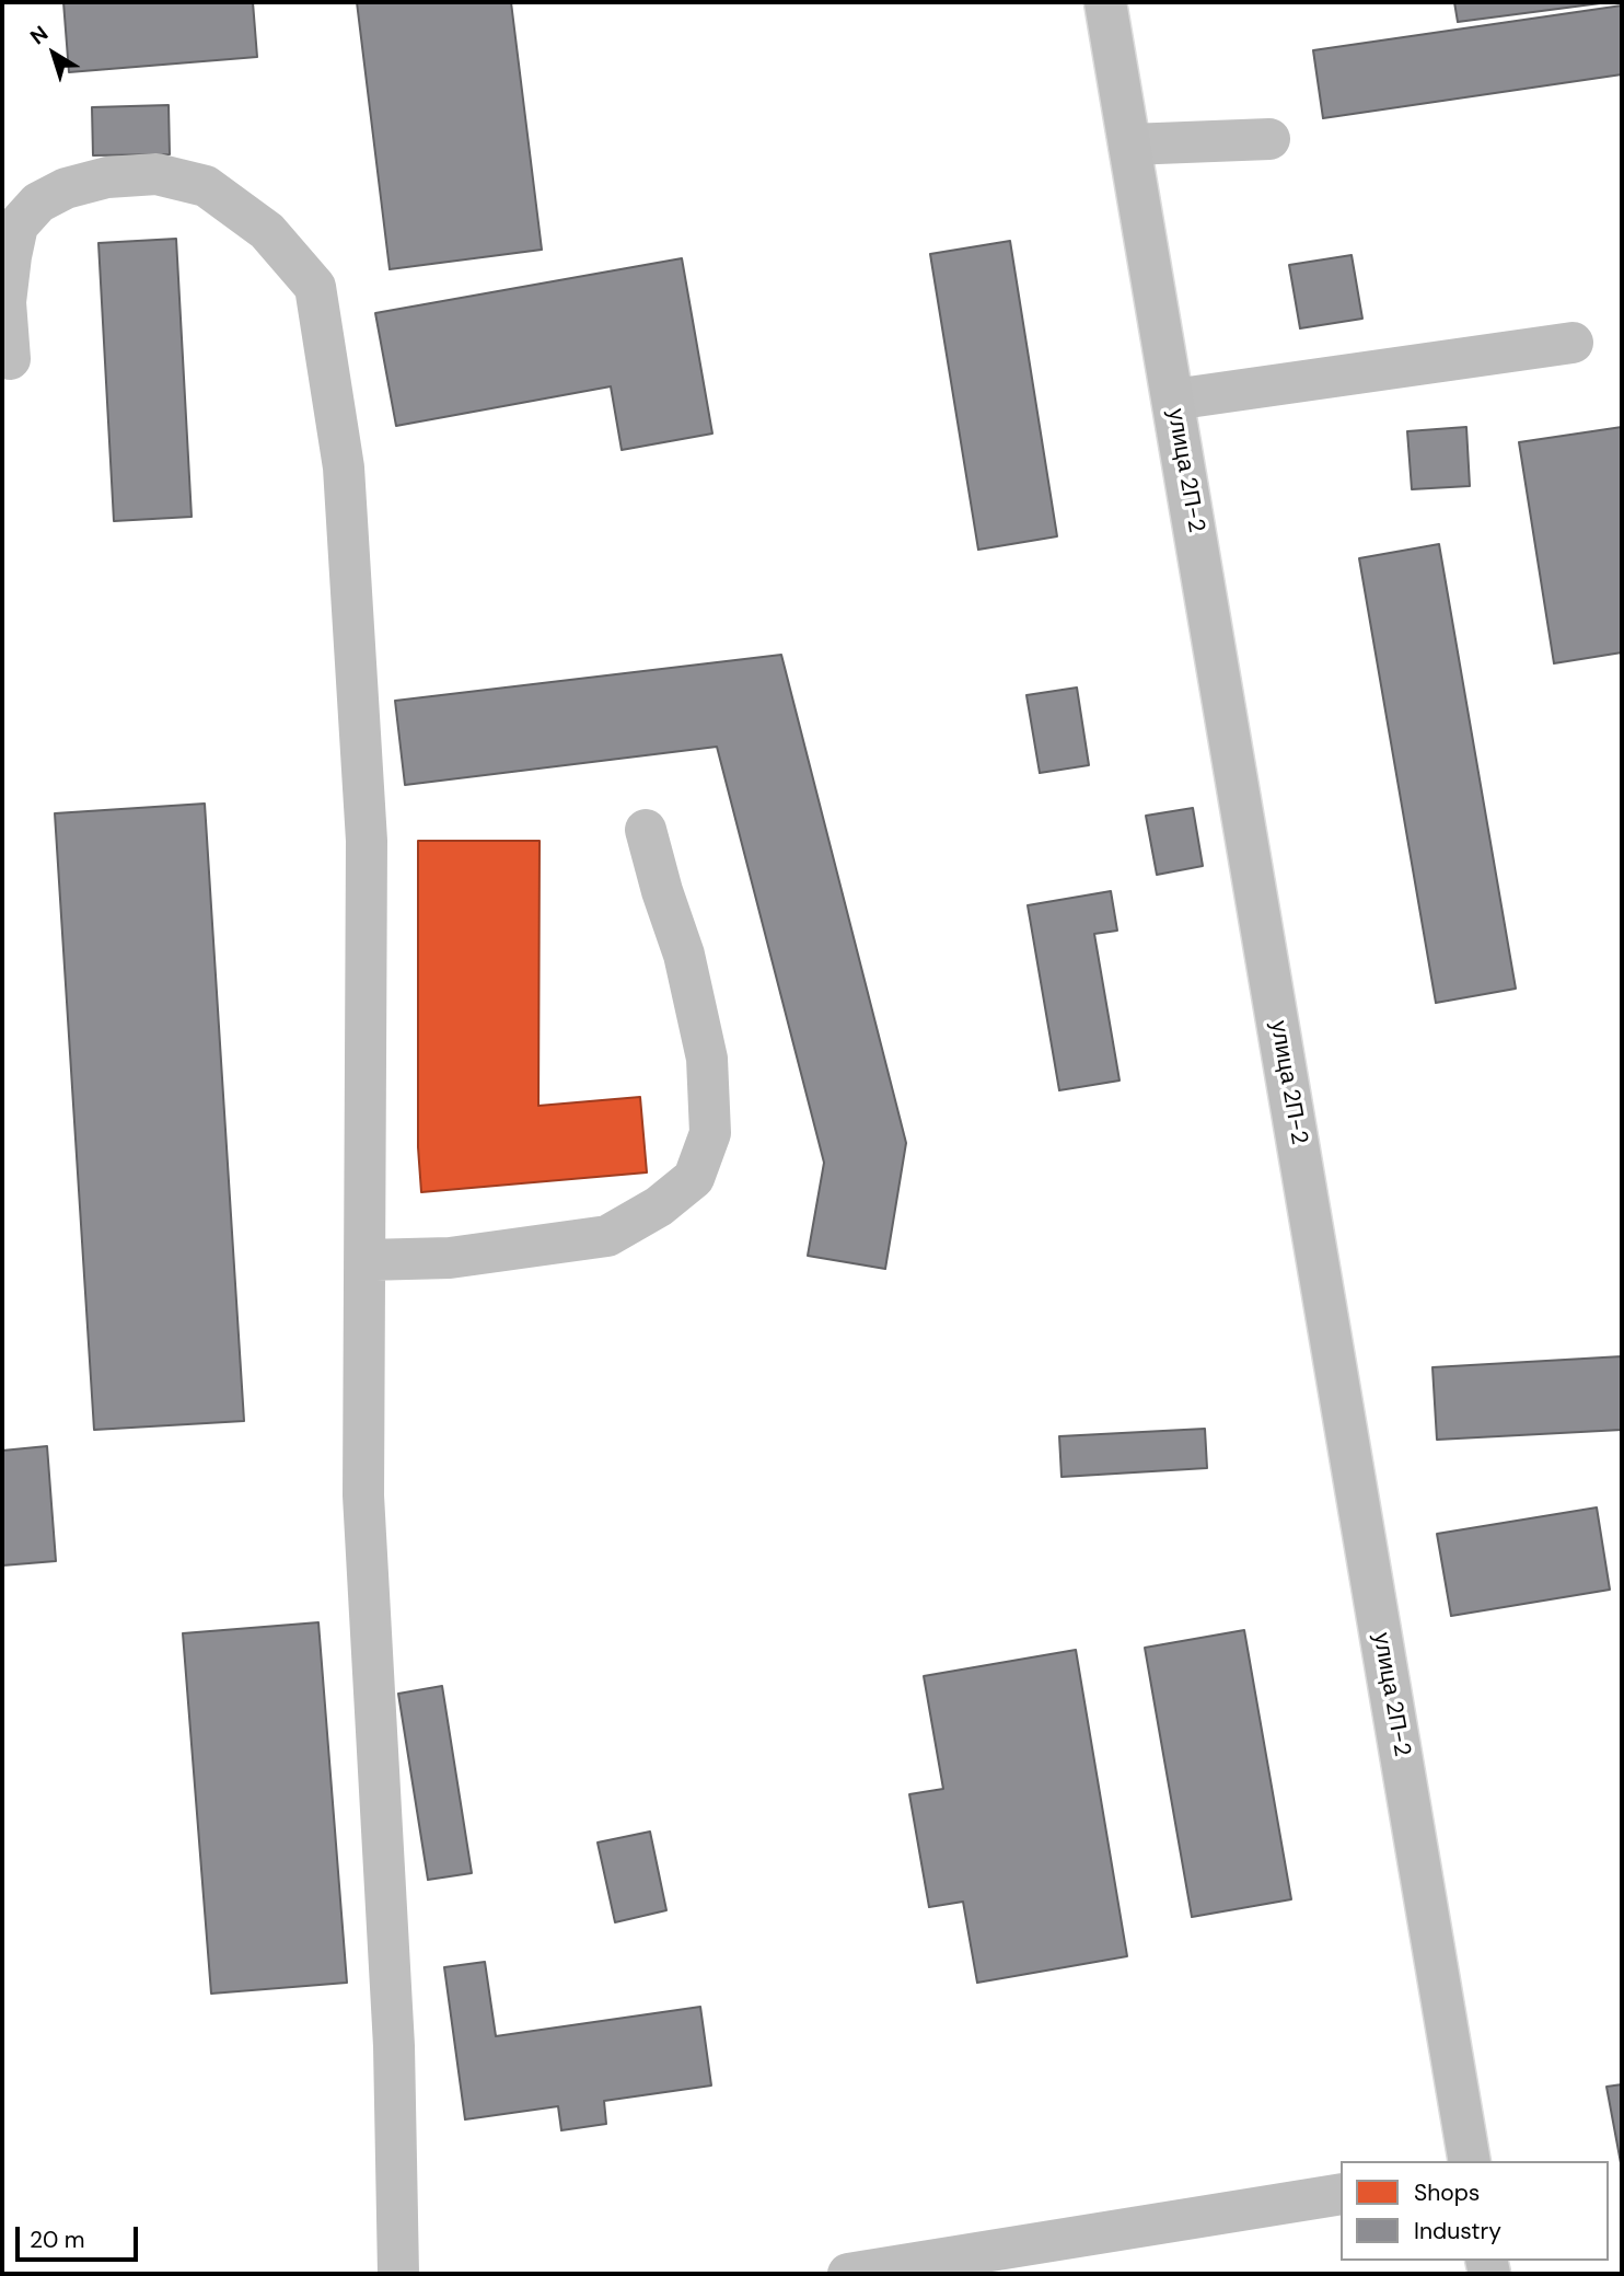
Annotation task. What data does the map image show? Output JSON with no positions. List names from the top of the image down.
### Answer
{
  "streets": {
    "main road": ["улица 2П-2"]
  },
  "legend": ["Shops", "Industry"],
  "scale_bar": "20 m",
  "north": "top left"
}
